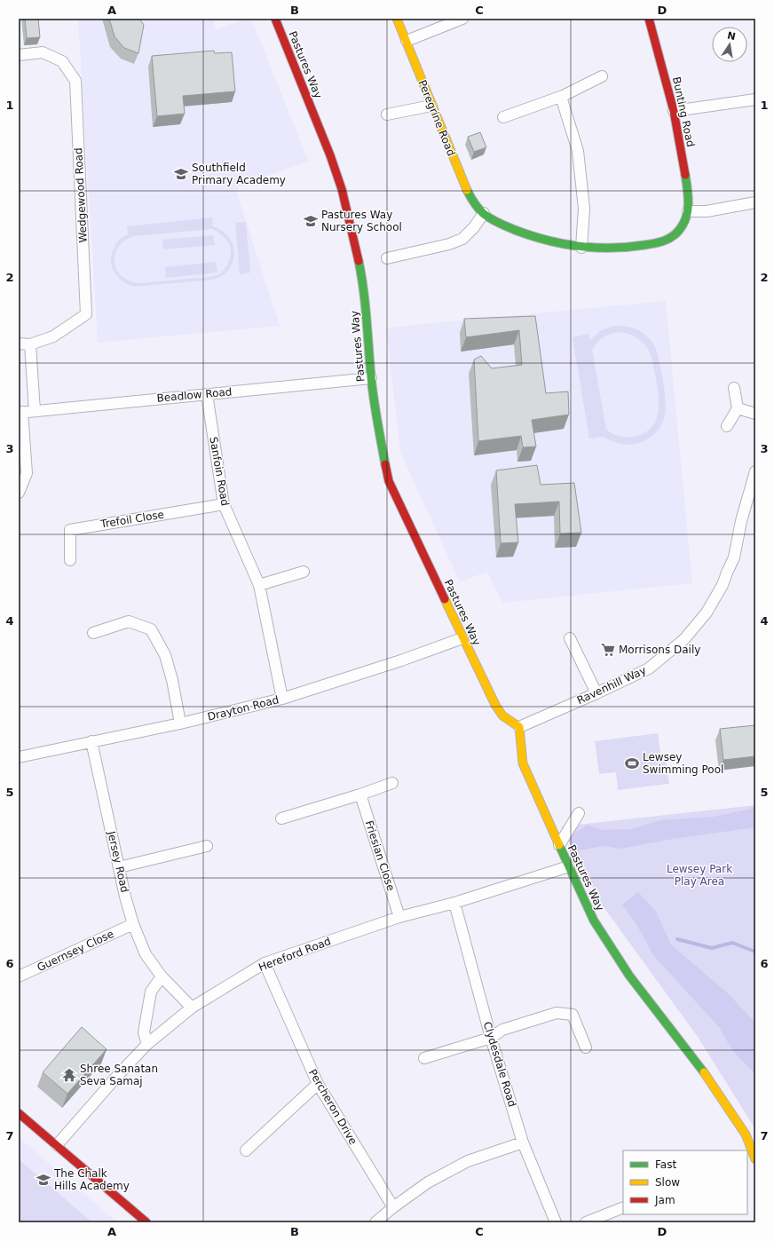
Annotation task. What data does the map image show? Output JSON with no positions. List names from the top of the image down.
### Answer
{
  "streets": {
    "street": [
      "Pastures Way",
      "Bunting Road",
      "Peregrine Road",
      "Wedgewood Road",
      "Beadlow Road",
      "Sanfoin Road",
      "Trefoil Close",
      "Ravenhill Way",
      "Drayton Road",
      "Friesian Close",
      "Jersey Road",
      "Guernsey Close",
      "Hereford Road",
      "Clydesdale Road",
      "Percheron Drive"
    ]
  },
  "crossings": [
    ["Pastures Way", "Beadlow Road"],
    ["Pastures Way", "Ravenhill Way"],
    ["Pastures Way", "Drayton Road"],
    ["Pastures Way", "Hereford Road"],
    ["Bunting Road", "Peregrine Road"],
    ["Beadlow Road", "Sanfoin Road"],
    ["Sanfoin Road", "Trefoil Close"],
    ["Sanfoin Road", "Drayton Road"],
    ["Drayton Road", "Jersey Road"],
    ["Friesian Close", "Hereford Road"],
    ["Jersey Road", "Guernsey Close"],
    ["Jersey Road", "Hereford Road"],
    ["Hereford Road", "Clydesdale Road"],
    ["Hereford Road", "Percheron Drive"]
  ],
  "parks": ["Lewsey Park Play Area"],
  "places": {
    "school or university": ["Southfield Primary Academy", "Pastures Way Nursery School", "The Chalk Hills Academy"],
    "supermarket": ["Morrisons Daily"],
    "sports": ["Lewsey Swimming Pool"],
    "temple": ["Shree Sanatan Seva Samaj"]
  },
  "legend": ["Fast", "Slow", "Jam"],
  "north": "top",
  "grid": {
    "columns": [
      "A",
      "B",
      "C",
      "D"
    ],
    "rows": [
      "1",
      "2",
      "3",
      "4",
      "5",
      "6",
      "7"
    ]
  }
}
